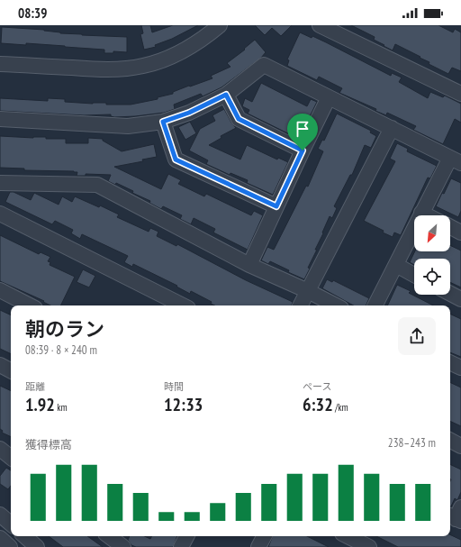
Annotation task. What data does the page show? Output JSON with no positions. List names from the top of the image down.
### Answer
{
  "north": "bottom left",
  "page": {
    "status": "08:39",
    "heading": ["朝のラン", "08:39 · 8 × 240 m"],
    "stats": [
      ["距離", "1.92 km"],
      ["時間", "12:33"],
      ["ペース", "6:32 /km"]
    ],
    "chart": ["獲得標高", "238–243 m"]
  }
}
